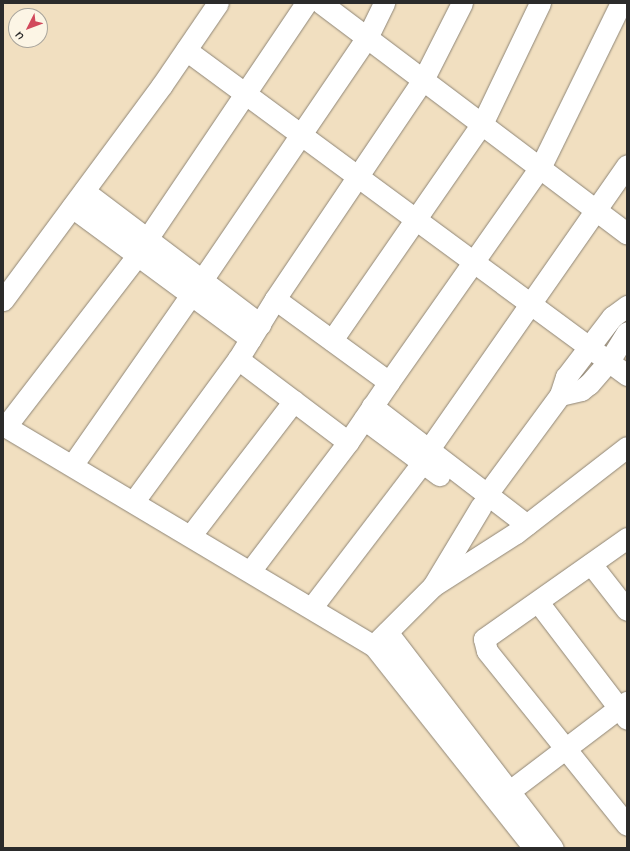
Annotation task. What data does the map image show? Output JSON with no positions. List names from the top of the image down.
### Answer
{
  "north": "bottom left"
}
